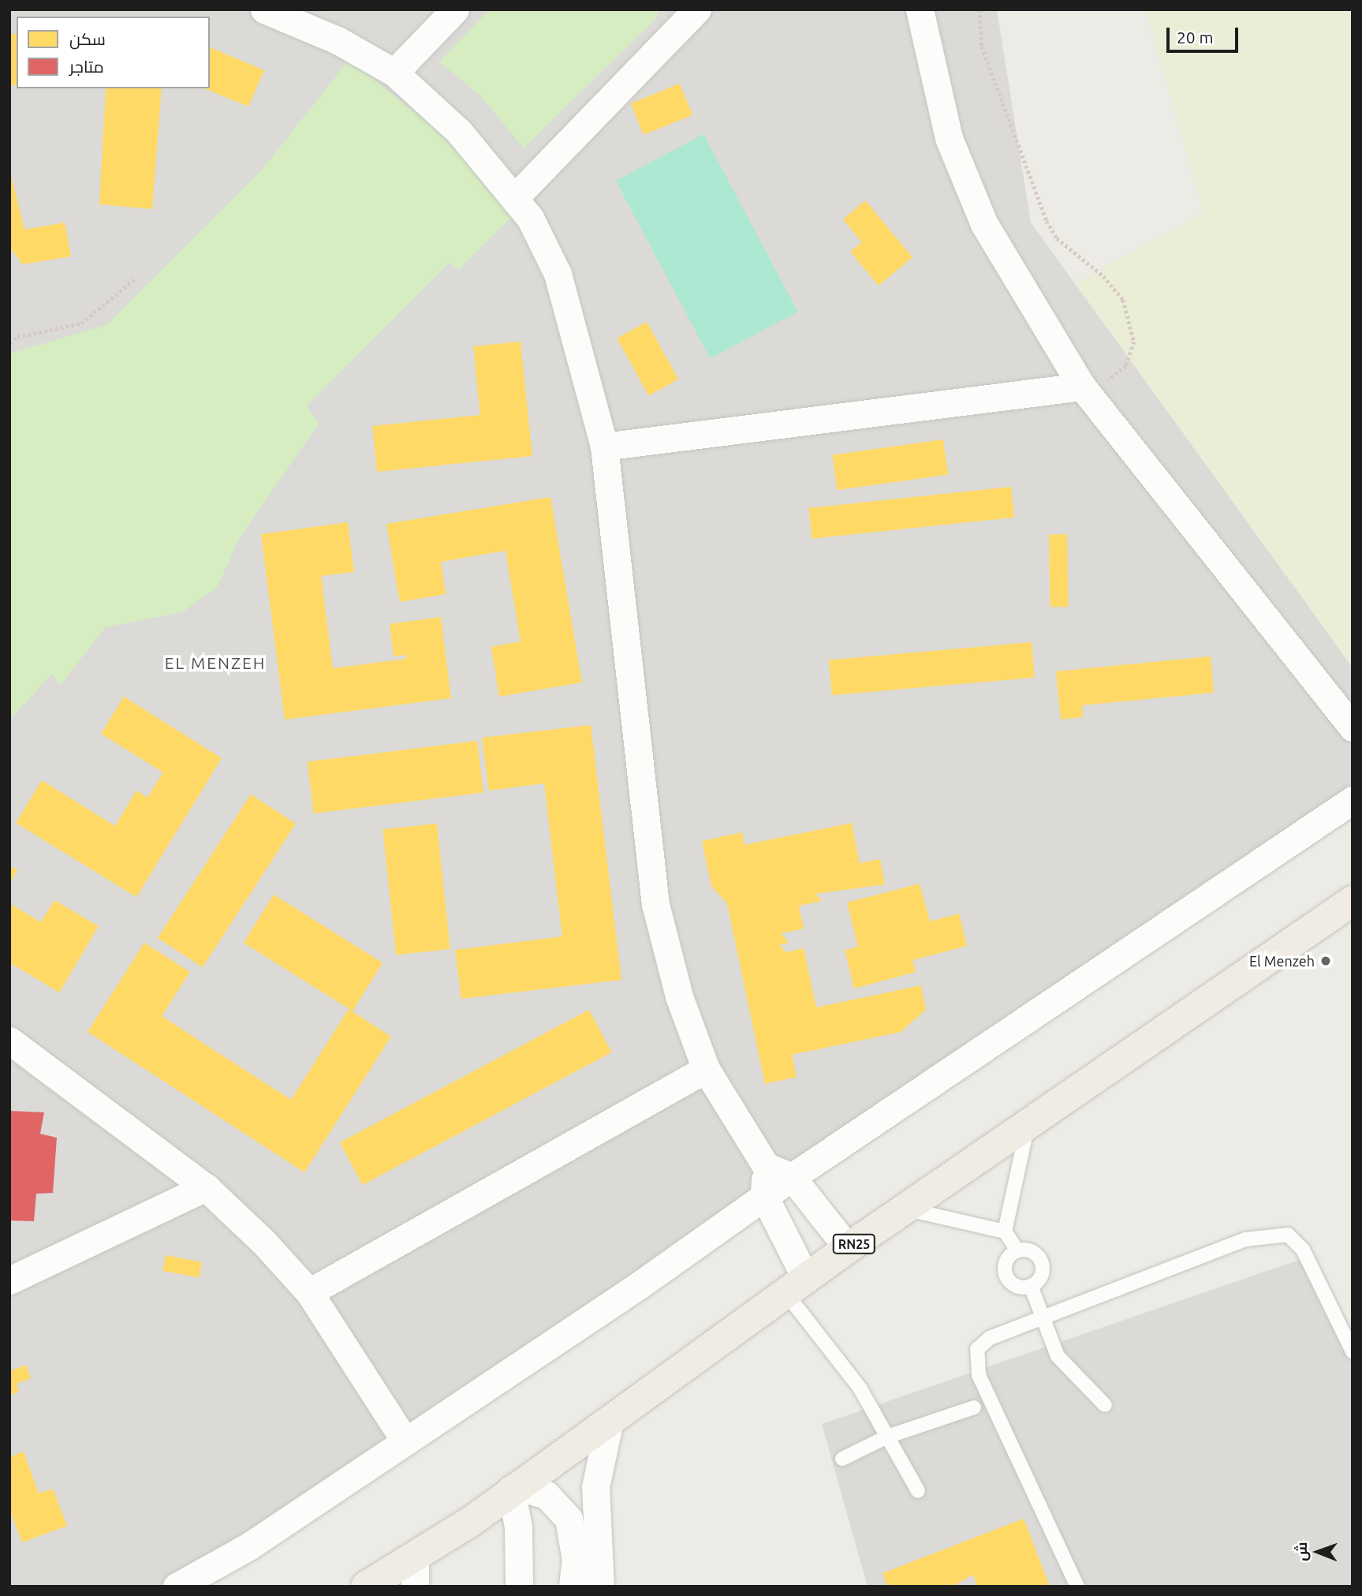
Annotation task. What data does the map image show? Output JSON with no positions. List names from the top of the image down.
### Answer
{
  "streets": {
    "main road": ["RN25"]
  },
  "districts": ["EL MENZEH"],
  "places": ["El Menzeh"],
  "legend": ["سكن", "متاجر"],
  "scale_bar": "20 m",
  "north": "left"
}
